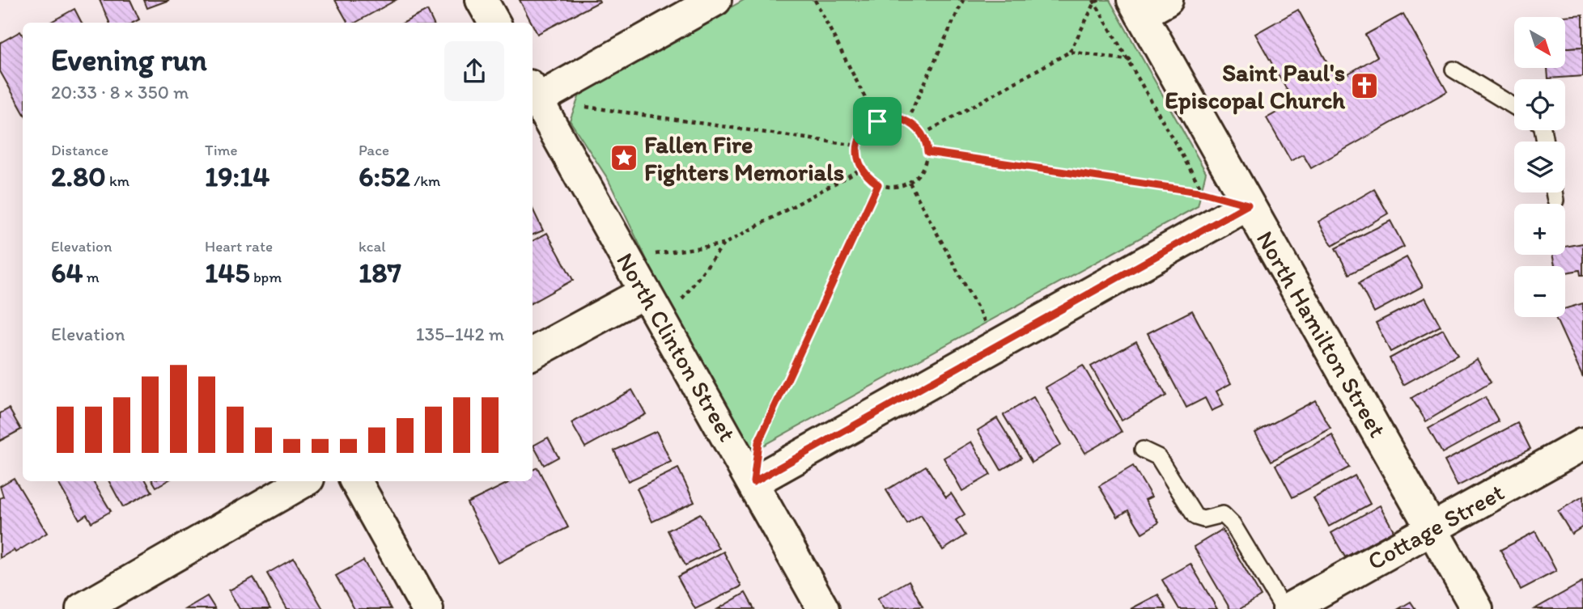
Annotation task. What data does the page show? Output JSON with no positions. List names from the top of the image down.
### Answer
{
  "streets": {
    "street": ["North Hamilton Street", "North Clinton Street", "Cottage Street"]
  },
  "crossings": [
    ["North Hamilton Street", "Cottage Street"]
  ],
  "places": {
    "church": ["Saint Paul's Episcopal Church"],
    "place": ["Fallen Fire Fighters Memorials"]
  },
  "north": "bottom right",
  "page": {
    "map_buttons": ["+", "−"],
    "heading": ["Evening run", "20:33 · 8 × 350 m"],
    "stats": [
      ["Distance", "2.80 km"],
      ["Time", "19:14"],
      ["Pace", "6:52 /km"],
      ["Elevation", "64 m"],
      ["Heart rate", "145 bpm"],
      ["kcal", "187"]
    ],
    "chart": ["Elevation", "135–142 m"]
  }
}
